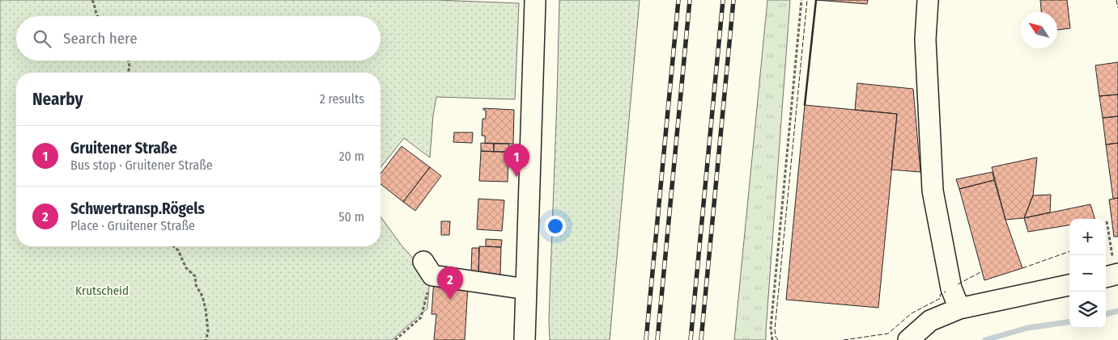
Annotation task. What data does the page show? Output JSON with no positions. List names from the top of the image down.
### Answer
{
  "parks": ["Krutscheid"],
  "north": "top left",
  "page": {
    "search": "Search here",
    "heading": ["Nearby", "2 results"],
    "list": [
      {
        "mark": "1",
        "name": "Gruitener Straße",
        "note": "Bus stop · Gruitener Straße",
        "value": "20 m"
      },
      {
        "mark": "2",
        "name": "Schwertransp.Rögels",
        "note": "Place · Gruitener Straße",
        "value": "50 m"
      }
    ],
    "pins": ["1", "2"],
    "map_buttons": ["+", "−"]
  }
}
